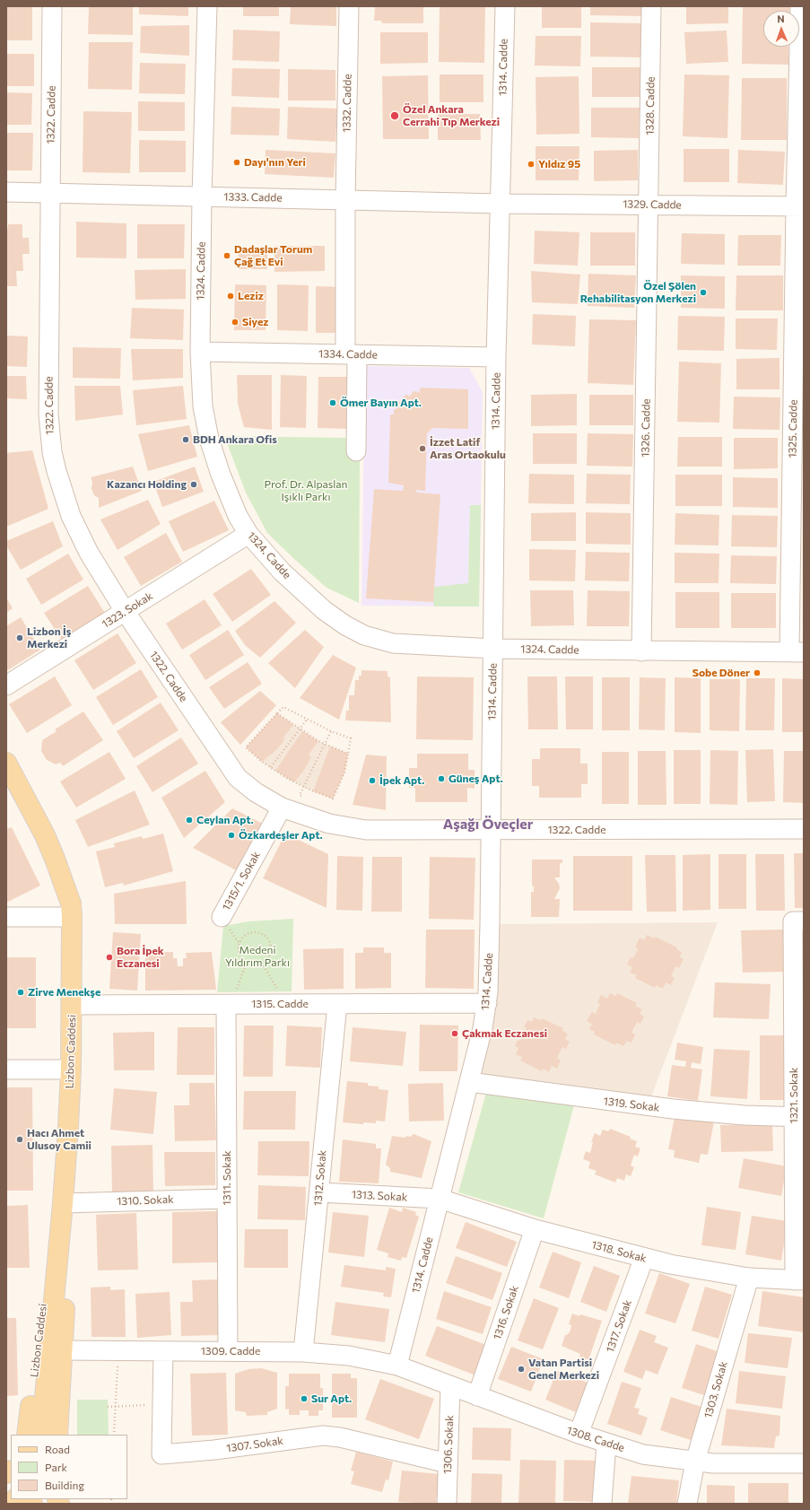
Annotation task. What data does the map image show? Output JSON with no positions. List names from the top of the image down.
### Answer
{
  "streets": {
    "main road": ["Lizbon Caddesi"],
    "street": [
      "1314. Cadde",
      "1332. Cadde",
      "1328. Cadde",
      "1322. Cadde",
      "1333. Cadde",
      "1329. Cadde",
      "1324. Cadde",
      "1334. Cadde",
      "1326. Cadde",
      "1325. Cadde",
      "1323. Sokak",
      "1315/1. Sokak",
      "1315. Cadde",
      "1321. Sokak",
      "1319. Sokak",
      "1311. Sokak",
      "1312. Sokak",
      "1313. Sokak",
      "1310. Sokak",
      "1318. Sokak",
      "1316. Sokak",
      "1317. Sokak",
      "1309. Cadde",
      "1303. Sokak",
      "1308. Cadde",
      "1307. Sokak",
      "1306. Sokak"
    ]
  },
  "crossings": [
    ["1314. Cadde", "1322. Cadde"],
    ["1314. Cadde", "1333. Cadde"],
    ["1314. Cadde", "1329. Cadde"],
    ["1314. Cadde", "1324. Cadde"],
    ["1314. Cadde", "1334. Cadde"],
    ["1314. Cadde", "1315. Cadde"],
    ["1314. Cadde", "1319. Sokak"],
    ["1314. Cadde", "1313. Sokak"],
    ["1314. Cadde", "1318. Sokak"],
    ["1314. Cadde", "1309. Cadde"],
    ["1314. Cadde", "1308. Cadde"],
    ["1332. Cadde", "1333. Cadde"],
    ["1332. Cadde", "1334. Cadde"],
    ["1328. Cadde", "1329. Cadde"],
    ["1328. Cadde", "1326. Cadde"],
    ["1322. Cadde", "1333. Cadde"],
    ["1322. Cadde", "1323. Sokak"],
    ["1322. Cadde", "1315/1. Sokak"],
    ["1333. Cadde", "1329. Cadde"],
    ["1333. Cadde", "1324. Cadde"],
    ["1329. Cadde", "1326. Cadde"],
    ["1329. Cadde", "1325. Cadde"],
    ["1324. Cadde", "1334. Cadde"],
    ["1324. Cadde", "1326. Cadde"],
    ["1324. Cadde", "1325. Cadde"],
    ["1324. Cadde", "1323. Sokak"],
    ["1315. Cadde", "Lizbon Caddesi"],
    ["1315. Cadde", "1311. Sokak"],
    ["1315. Cadde", "1312. Sokak"],
    ["Lizbon Caddesi", "1310. Sokak"],
    ["Lizbon Caddesi", "1309. Cadde"],
    ["1321. Sokak", "1319. Sokak"],
    ["1321. Sokak", "1318. Sokak"],
    ["1311. Sokak", "1310. Sokak"],
    ["1311. Sokak", "1309. Cadde"],
    ["1312. Sokak", "1313. Sokak"],
    ["1312. Sokak", "1309. Cadde"],
    ["1313. Sokak", "1318. Sokak"],
    ["1318. Sokak", "1316. Sokak"],
    ["1318. Sokak", "1317. Sokak"],
    ["1318. Sokak", "1303. Sokak"],
    ["1316. Sokak", "1308. Cadde"],
    ["1317. Sokak", "1308. Cadde"],
    ["1309. Cadde", "1308. Cadde"],
    ["1309. Cadde", "1307. Sokak"],
    ["1303. Sokak", "1308. Cadde"],
    ["1308. Cadde", "1306. Sokak"],
    ["1307. Sokak", "1306. Sokak"]
  ],
  "districts": ["Aşağı Öveçler"],
  "parks": ["Prof. Dr. Alpaslan Işıklı Parkı", "Medeni Yıldırım Parkı"],
  "places": [
    "Özel Ankara Cerrahi Tıp Merkezi",
    "Dayı'nın Yeri",
    "Yıldız 95",
    "Dadaşlar Torum Çağ Et Evi",
    "Özel Şölen Rehabilitasyon Merkezi",
    "Leziz",
    "Siyez",
    "Ömer Bayın Apt.",
    "BDH Ankara Ofis",
    "İzzet Latif Aras Ortaokulu",
    "Kazancı Holding",
    "Lizbon İş Merkezi",
    "Sobe Döner",
    "Güneş Apt.",
    "İpek Apt.",
    "Ceylan Apt.",
    "Özkardeşler Apt.",
    "Bora İpek Eczanesi",
    "Zirve Menekşe",
    "Çakmak Eczanesi",
    "Hacı Ahmet Ulusoy Camii",
    "Vatan Partisi Genel Merkezi",
    "Sur Apt."
  ],
  "legend": ["Road", "Park", "Building"],
  "north": "top"
}
